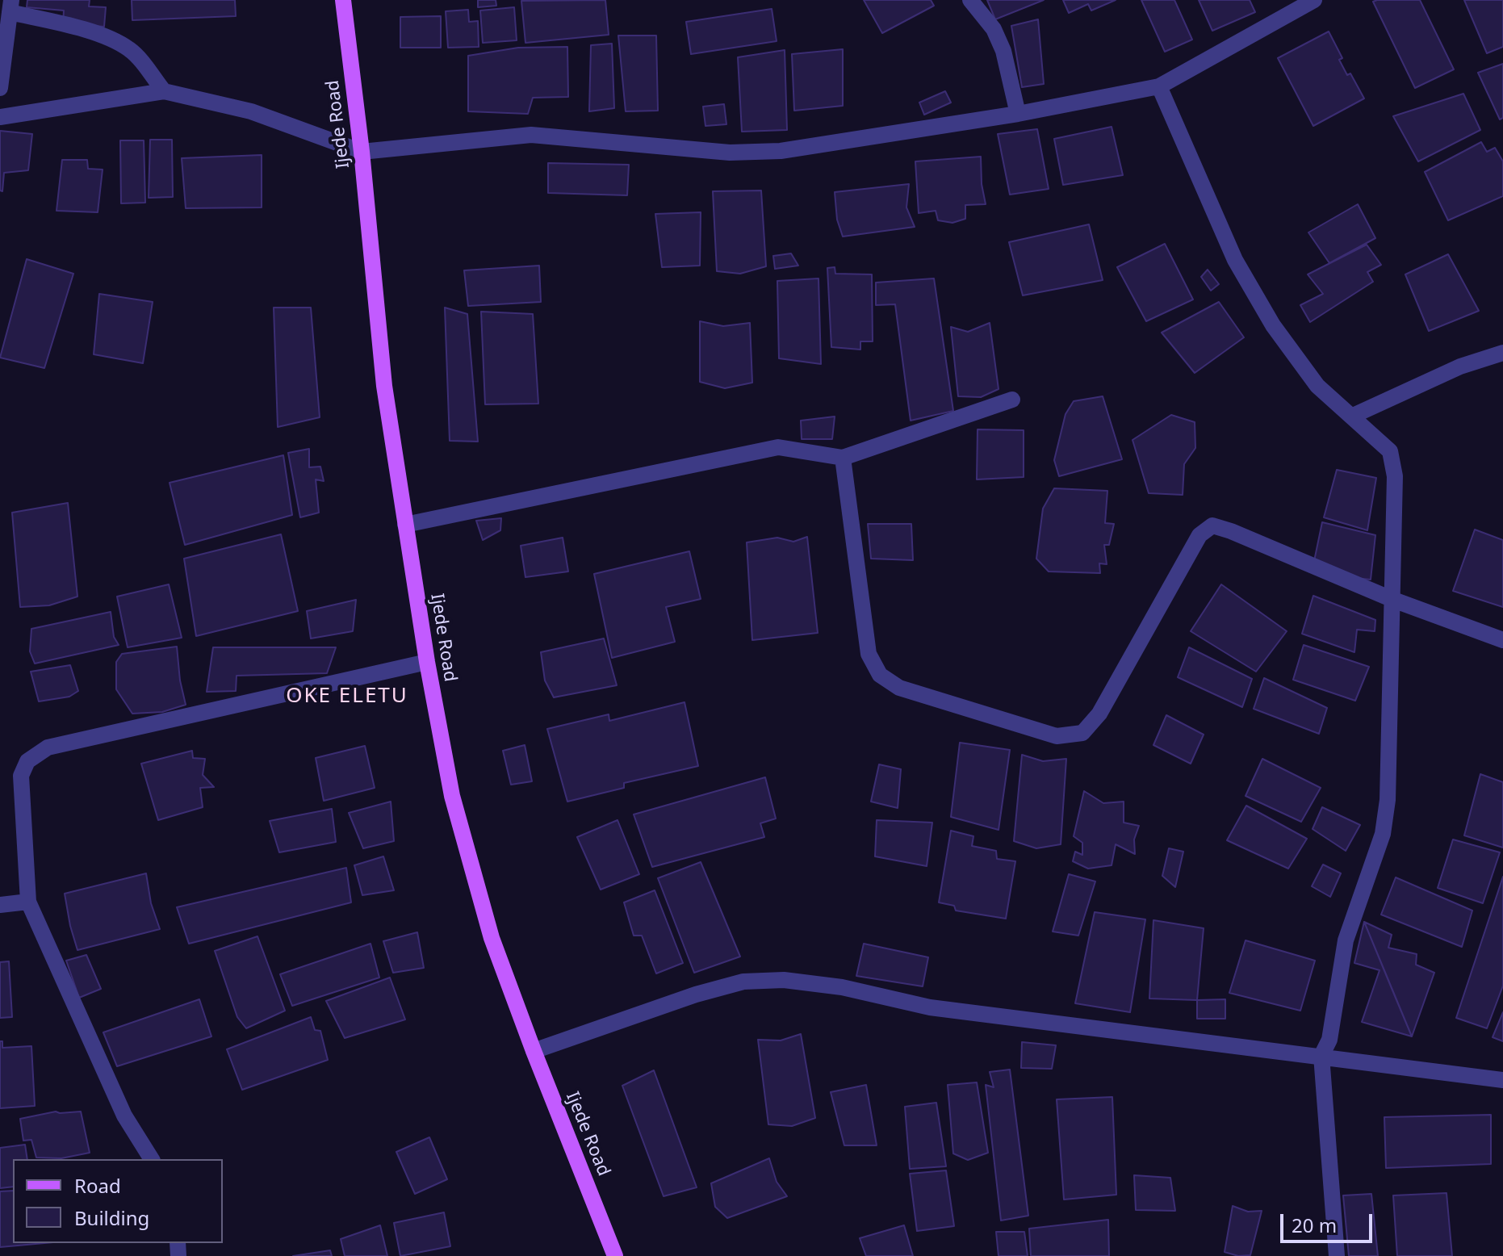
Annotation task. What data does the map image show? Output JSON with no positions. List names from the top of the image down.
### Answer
{
  "streets": {
    "main road": ["Ijede Road"]
  },
  "districts": ["OKE ELETU"],
  "legend": ["Road", "Building"],
  "scale_bar": "20 m"
}
